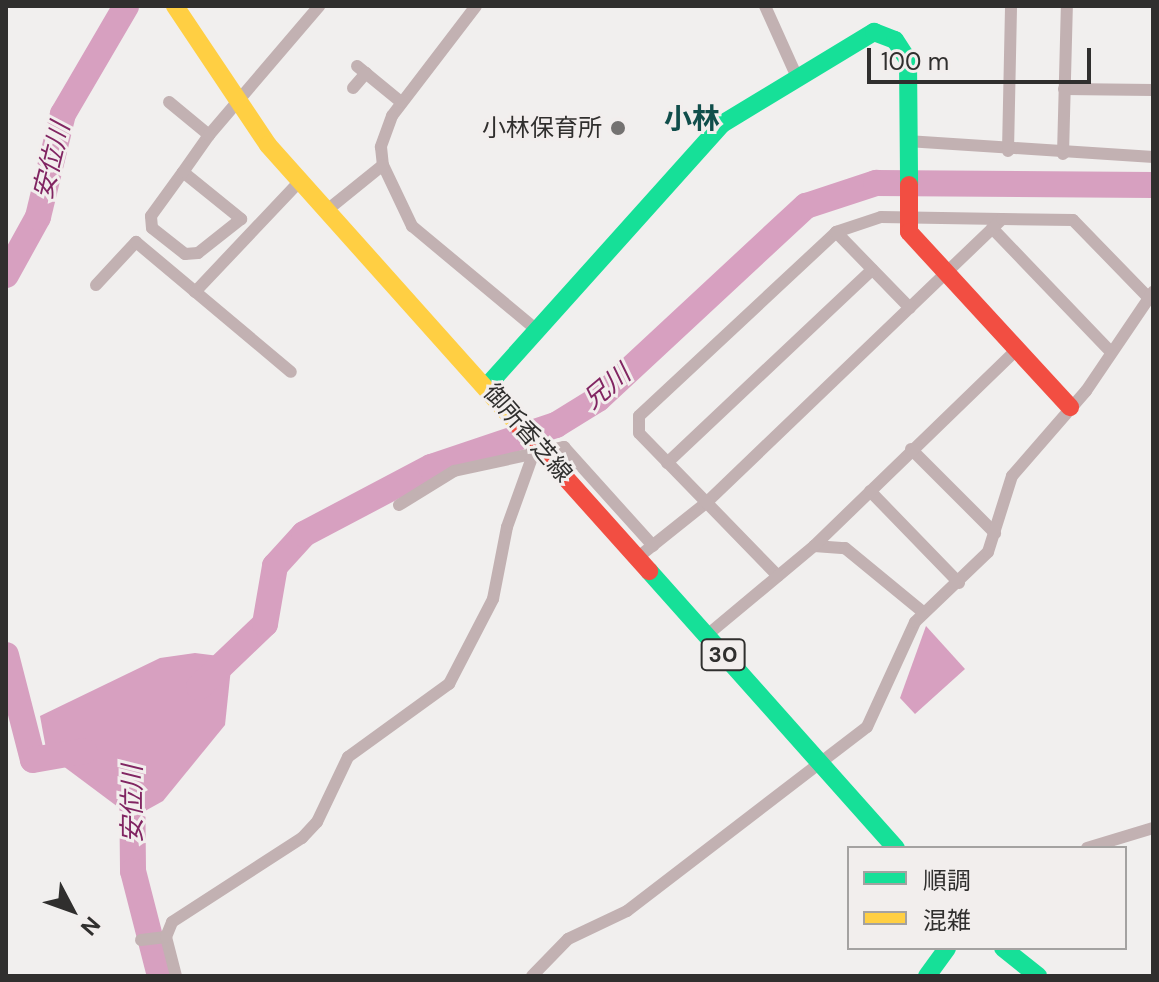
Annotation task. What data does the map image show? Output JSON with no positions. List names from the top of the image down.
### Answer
{
  "streets": {
    "main road": ["御所香芝線", "30"]
  },
  "districts": ["小林"],
  "water": ["安位川", "兄川"],
  "places": ["小林保育所"],
  "legend": ["順調", "混雑"],
  "scale_bar": "100 m",
  "north": "bottom right"
}
